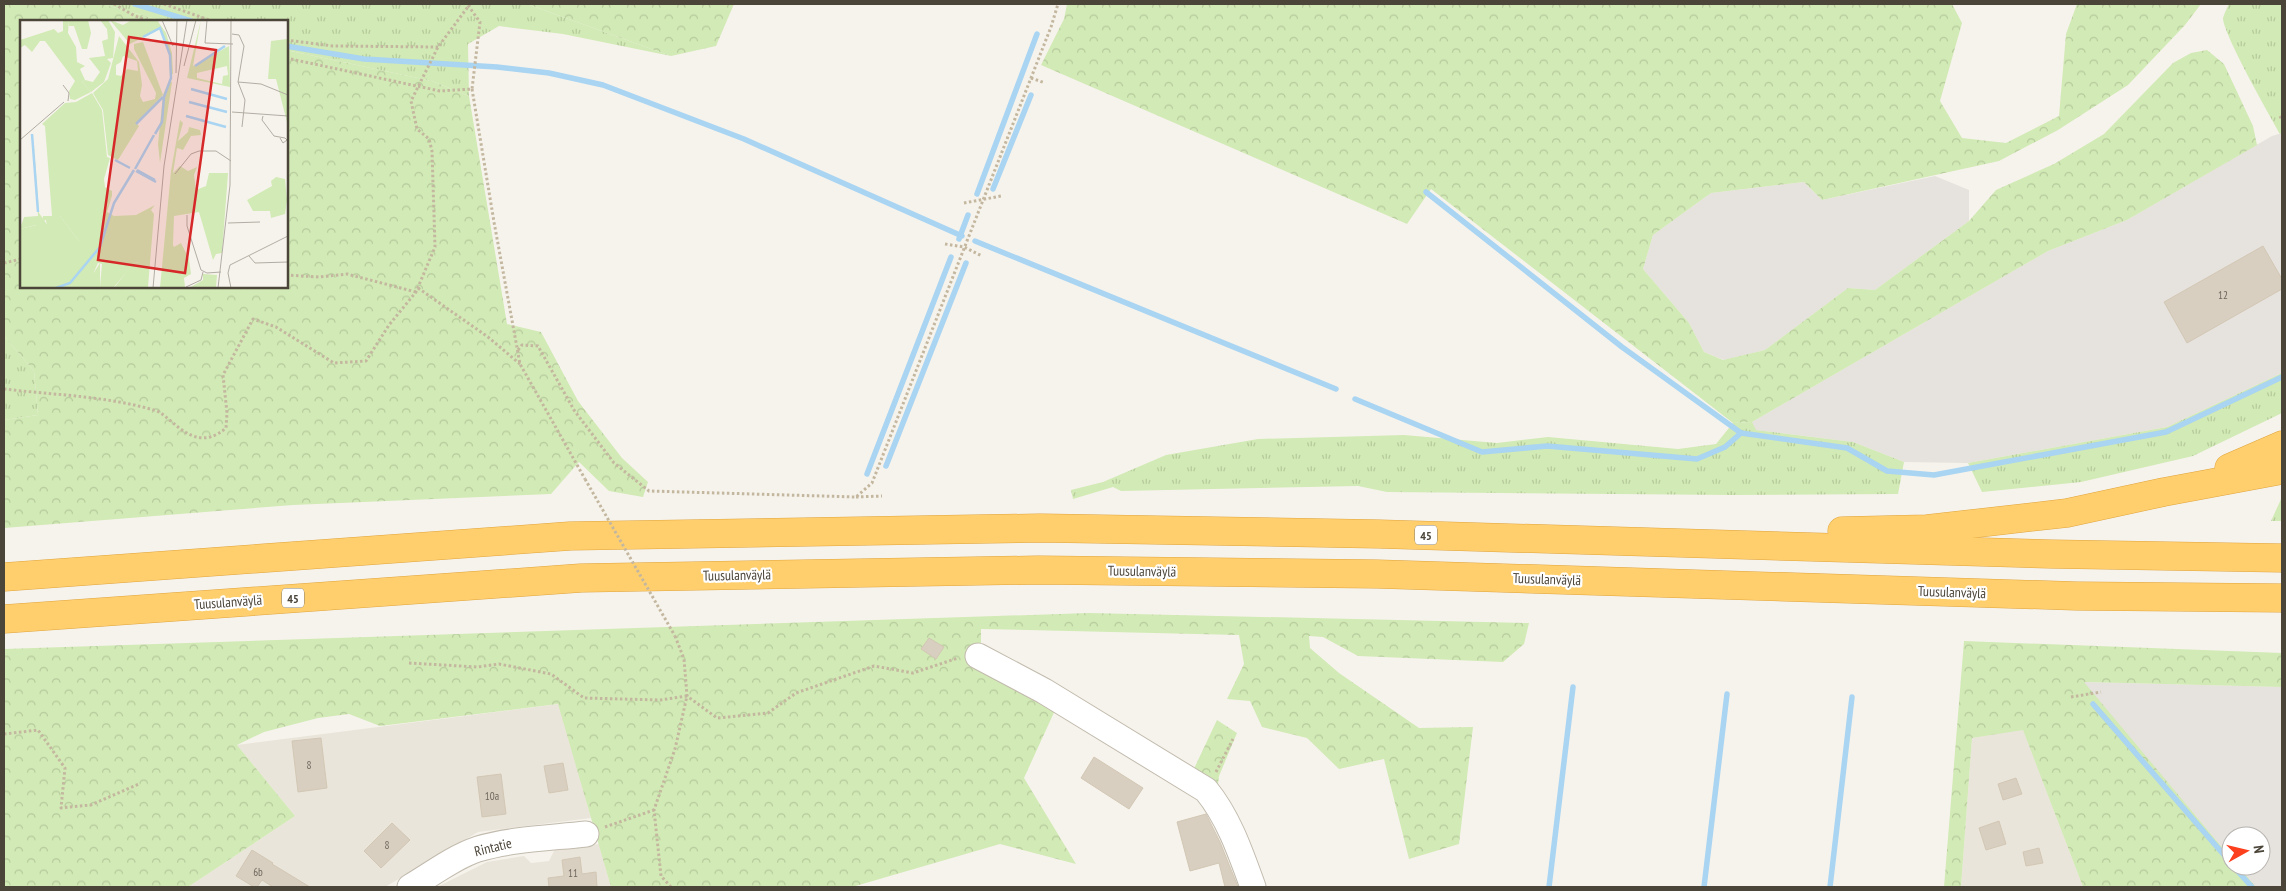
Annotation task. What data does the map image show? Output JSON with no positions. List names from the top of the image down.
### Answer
{
  "streets": {
    "highway": ["45", "Tuusulanväylä"],
    "street": ["Rintatie"]
  },
  "house_numbers": [
    "12",
    "8",
    "10a",
    "8",
    "6b",
    "11"
  ],
  "north": "right"
}
